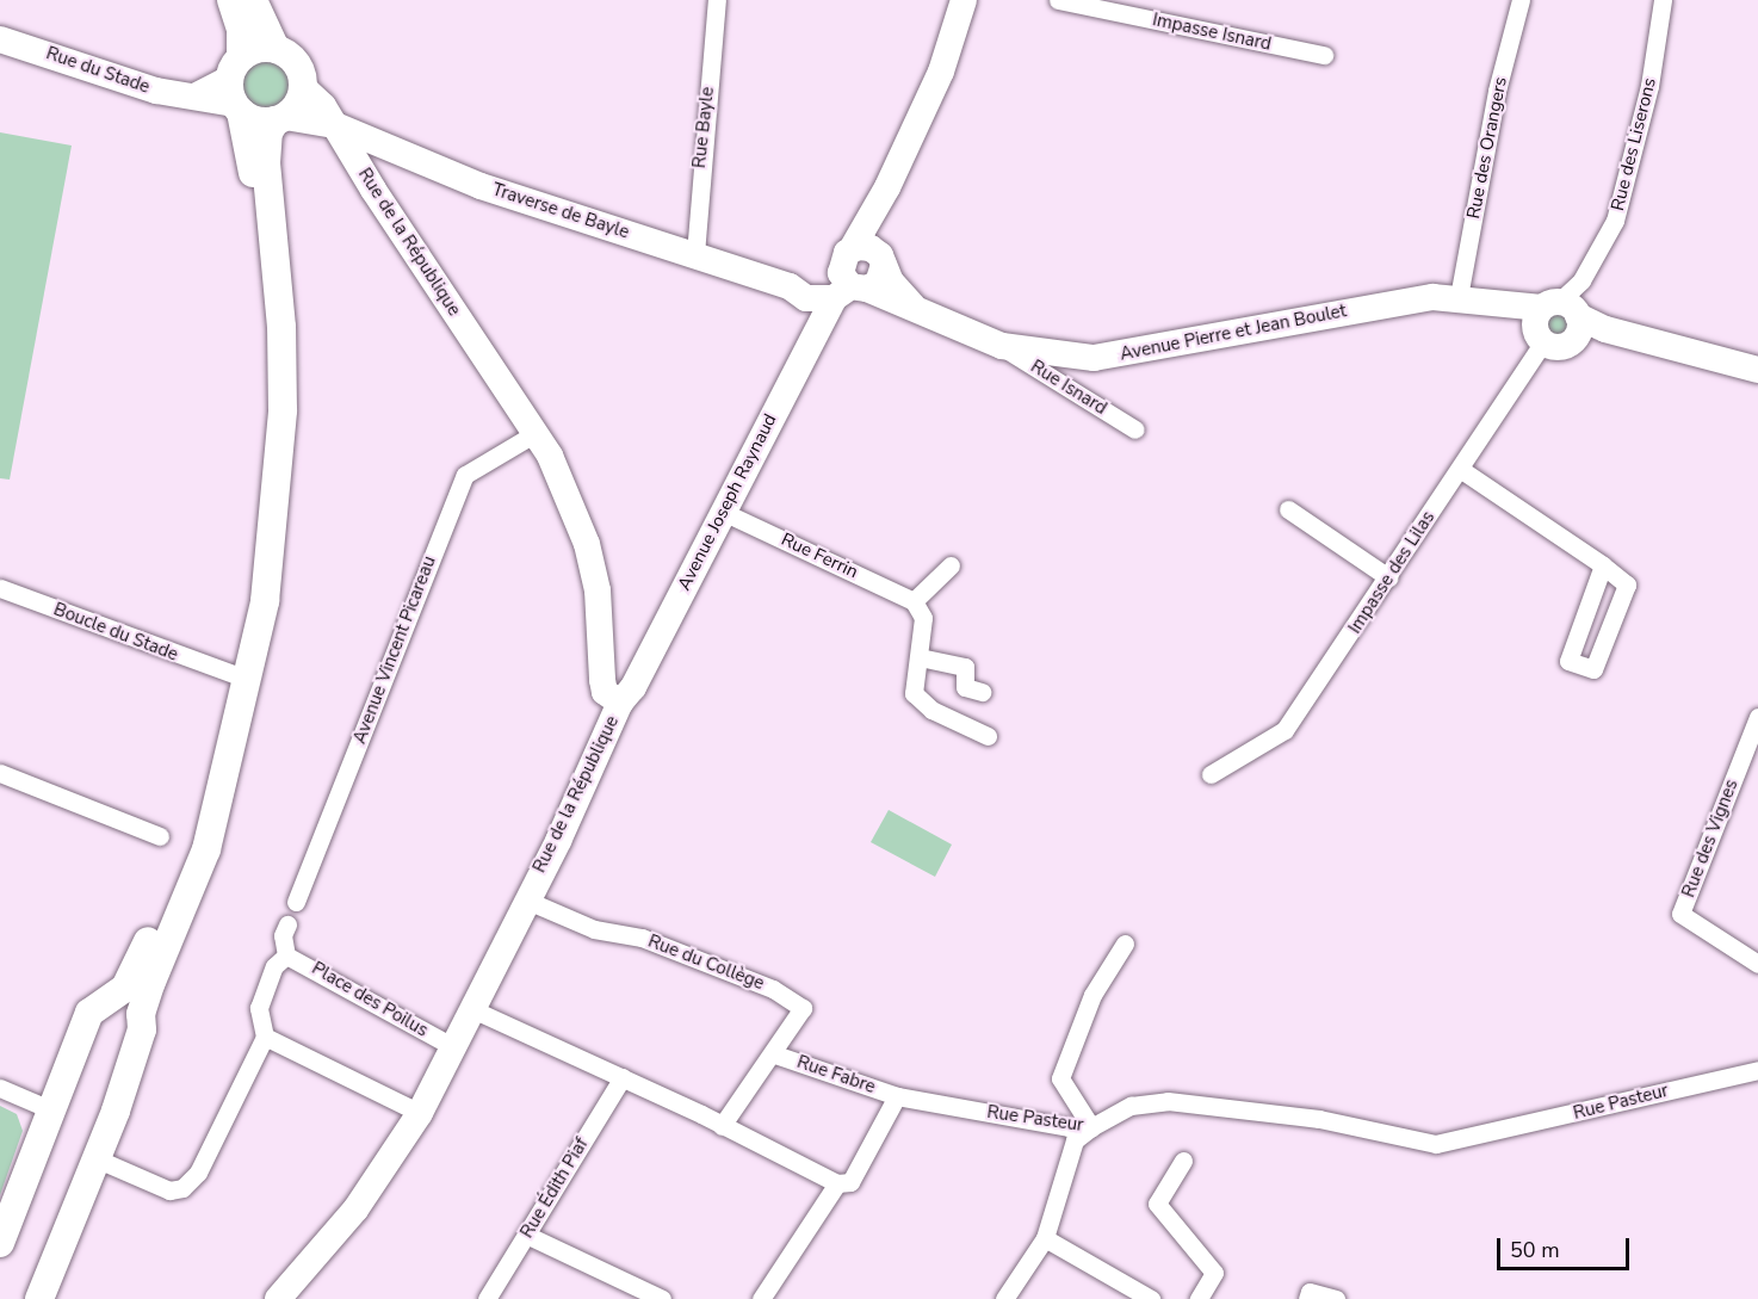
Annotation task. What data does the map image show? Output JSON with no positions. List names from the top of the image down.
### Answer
{
  "streets": {
    "main road": [
      "Rue du Stade",
      "Traverse de Bayle",
      "Rue de la République",
      "Avenue Pierre et Jean Boulet",
      "Avenue Joseph Raynaud"
    ],
    "street": [
      "Impasse Isnard",
      "Rue Bayle",
      "Rue des Liserons",
      "Rue des Orangers",
      "Rue Isnard",
      "Rue Ferrin",
      "Impasse des Lilas",
      "Boucle du Stade",
      "Avenue Vincent Picareau",
      "Rue des Vignes",
      "Rue du Collège",
      "Place des Poilus",
      "Rue Fabre",
      "Rue Pasteur",
      "Rue Édith Piaf"
    ]
  },
  "crossings": [
    ["Rue du Stade", "Traverse de Bayle"],
    ["Rue Bayle", "Traverse de Bayle"],
    ["Rue des Liserons", "Avenue Pierre et Jean Boulet"],
    ["Rue des Liserons", "Impasse des Lilas"],
    ["Rue des Orangers", "Avenue Pierre et Jean Boulet"],
    ["Traverse de Bayle", "Rue de la République"],
    ["Traverse de Bayle", "Avenue Pierre et Jean Boulet"],
    ["Traverse de Bayle", "Avenue Joseph Raynaud"],
    ["Rue de la République", "Avenue Joseph Raynaud"],
    ["Rue de la République", "Avenue Vincent Picareau"],
    ["Rue de la République", "Rue du Collège"],
    ["Rue de la République", "Place des Poilus"],
    ["Avenue Pierre et Jean Boulet", "Rue Isnard"],
    ["Avenue Pierre et Jean Boulet", "Avenue Joseph Raynaud"],
    ["Avenue Pierre et Jean Boulet", "Impasse des Lilas"],
    ["Avenue Joseph Raynaud", "Rue Ferrin"],
    ["Rue du Collège", "Rue Fabre"],
    ["Rue Fabre", "Rue Pasteur"]
  ],
  "scale_bar": "50 m"
}
